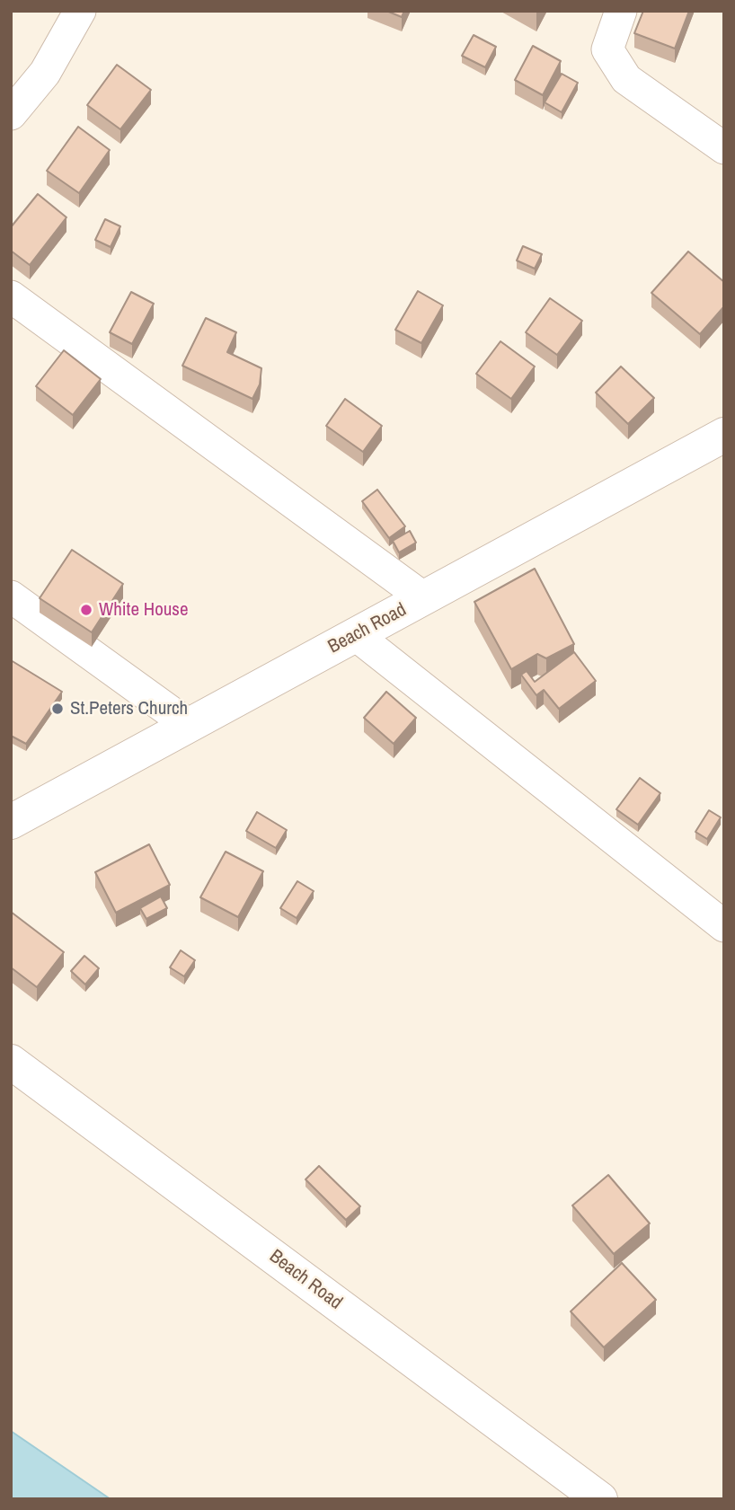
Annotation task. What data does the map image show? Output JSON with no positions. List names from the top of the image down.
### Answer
{
  "streets": {
    "street": ["Beach Road"]
  },
  "places": ["White House", "St.Peters Church"]
}
